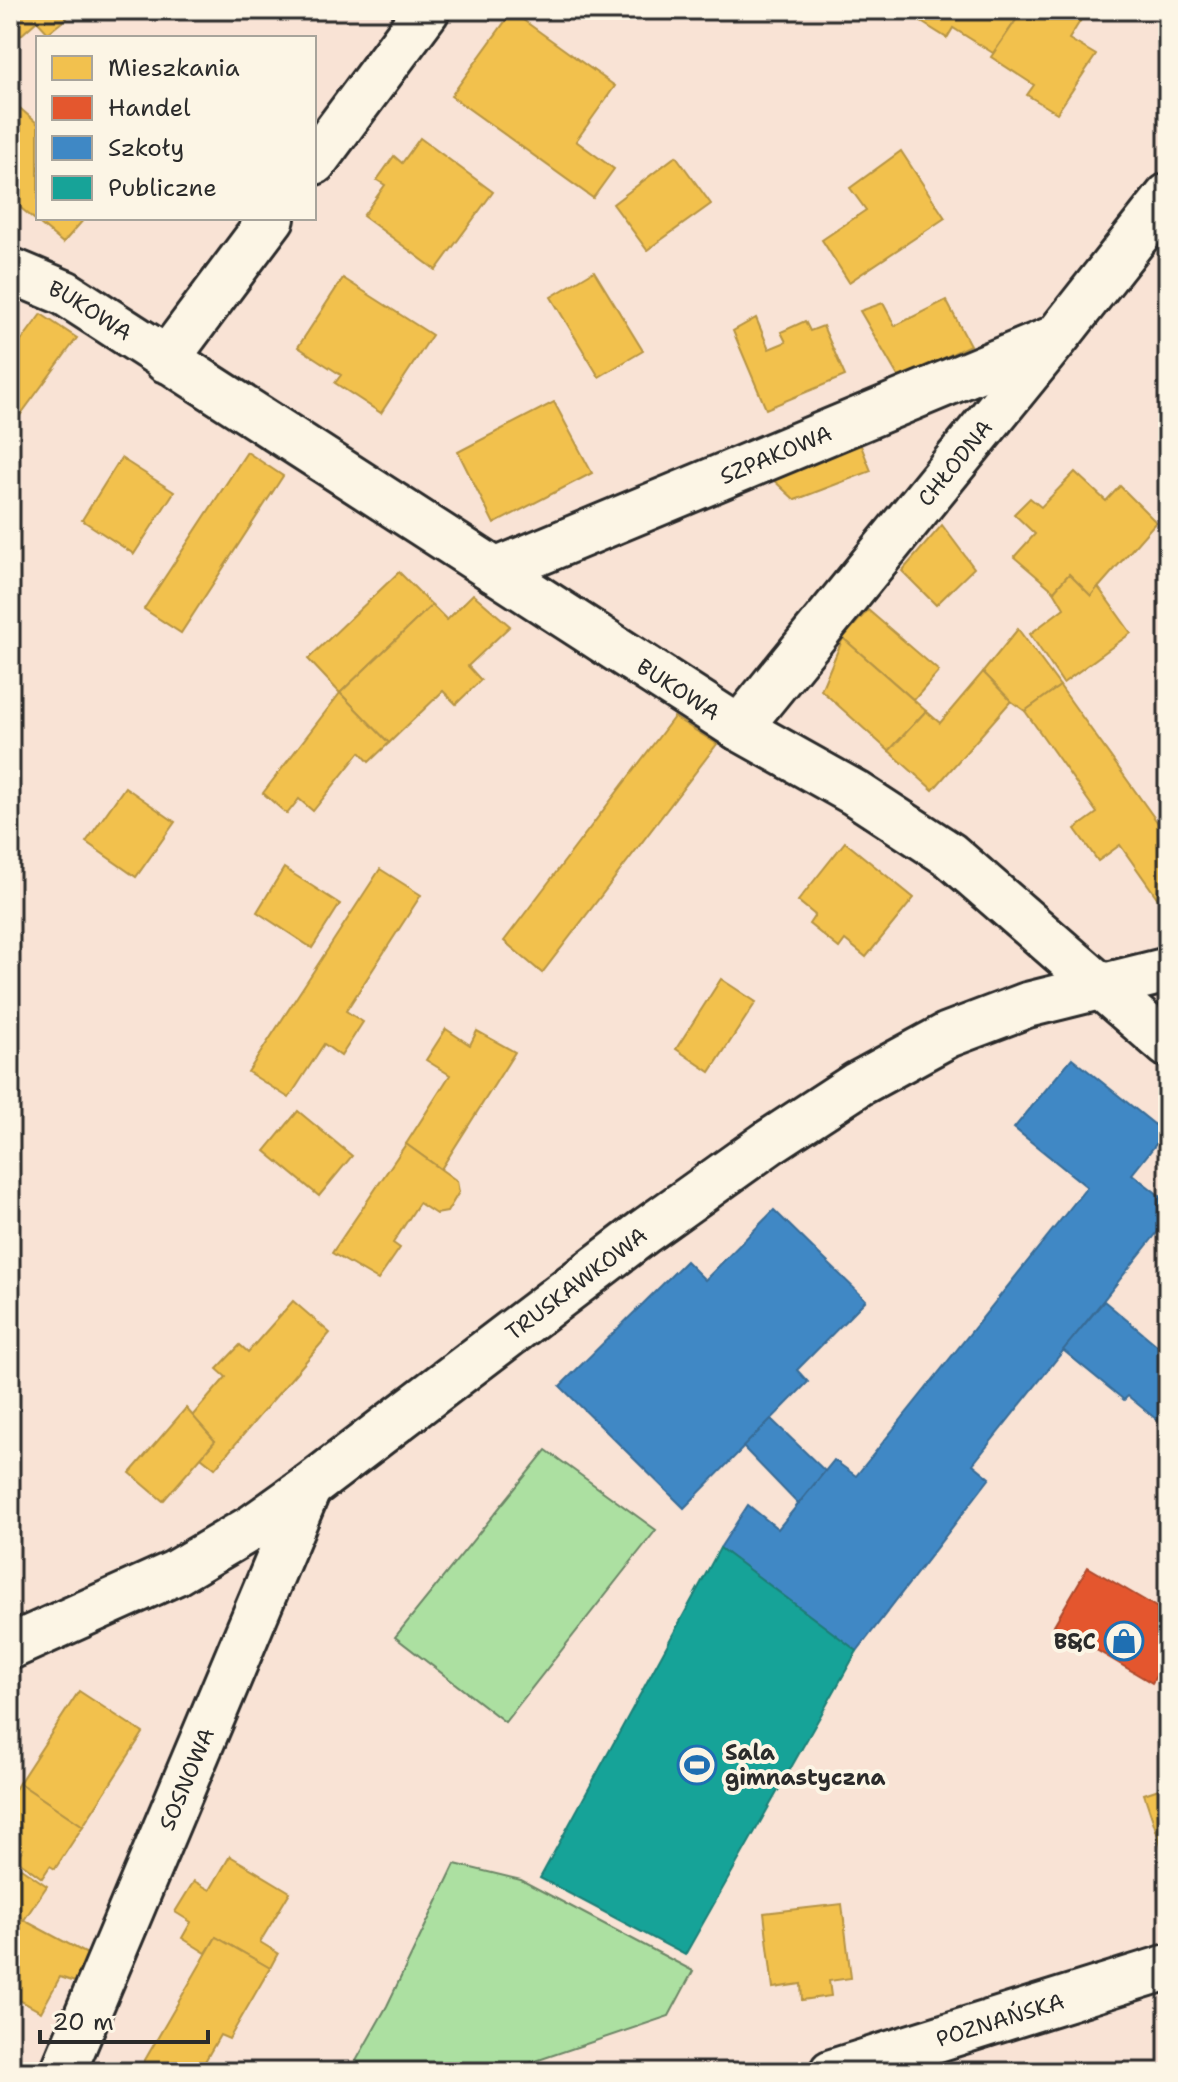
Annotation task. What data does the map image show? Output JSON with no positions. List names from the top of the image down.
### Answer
{
  "streets": {
    "street": [
      "BUKOWA",
      "SZPAKOWA",
      "CHŁODNA",
      "TRUSKAWKOWA",
      "SOSNOWA",
      "POZNAŃSKA"
    ]
  },
  "crossings": [
    ["BUKOWA", "SZPAKOWA"],
    ["BUKOWA", "CHŁODNA"],
    ["BUKOWA", "TRUSKAWKOWA"],
    ["SZPAKOWA", "CHŁODNA"],
    ["TRUSKAWKOWA", "SOSNOWA"]
  ],
  "places": {
    "shop": ["B&C"],
    "sports": ["Sala gimnastyczna"]
  },
  "legend": [
    "Mieszkania",
    "Handel",
    "Szkoły",
    "Publiczne"
  ],
  "scale_bar": "20 m"
}
